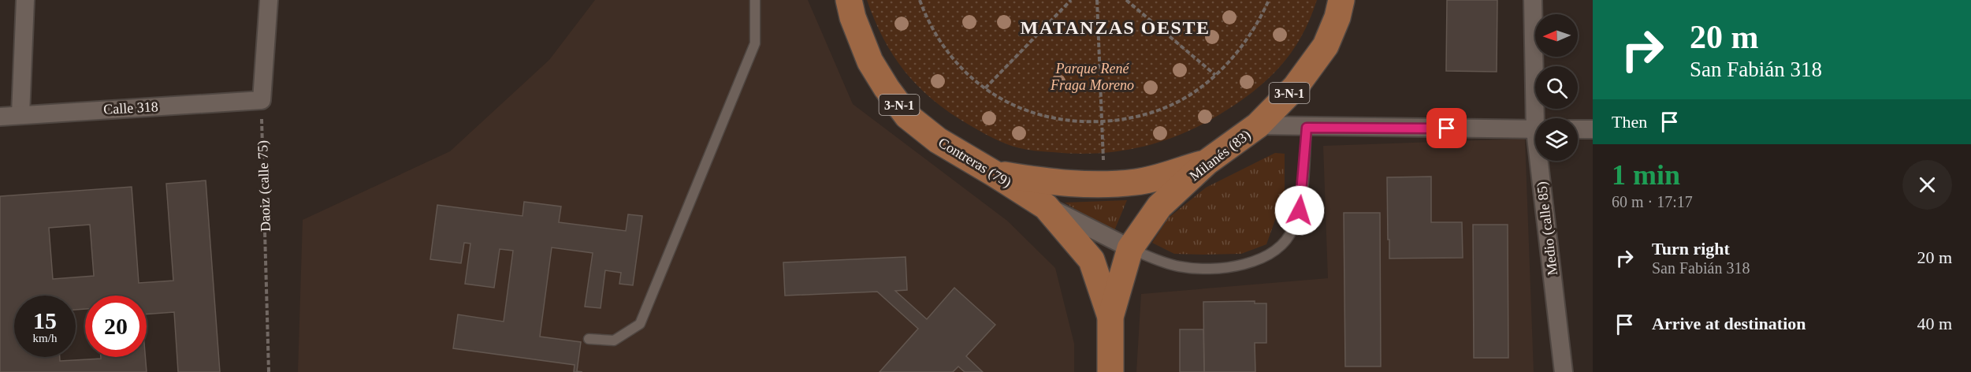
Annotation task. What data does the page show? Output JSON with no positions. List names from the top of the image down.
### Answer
{
  "streets": {
    "main road": ["3-N-1", "Milanés (83)", "Contreras (79)"],
    "street": ["Calle 318", "Medio (calle 85)"],
    "path": ["Daoiz (calle 75)"]
  },
  "crossings": [
    ["3-N-1", "Milanés (83)"],
    ["3-N-1", "Contreras (79)"],
    ["Calle 318", "Daoiz (calle 75)"],
    ["Milanés (83)", "Contreras (79)"]
  ],
  "districts": ["MATANZAS OESTE"],
  "parks": ["Parque René Fraga Moreno"],
  "north": "left",
  "page": {
    "turn": ["20 m", "San Fabián 318"],
    "then": "Then",
    "heading": ["1 min", "60 m · 17:17"],
    "list": [
      {
        "name": "Turn right",
        "note": "San Fabián 318",
        "value": "20 m"
      },
      {
        "name": "Arrive at destination",
        "value": "40 m"
      }
    ],
    "speed": "15 km/h",
    "limit": "20"
  }
}
